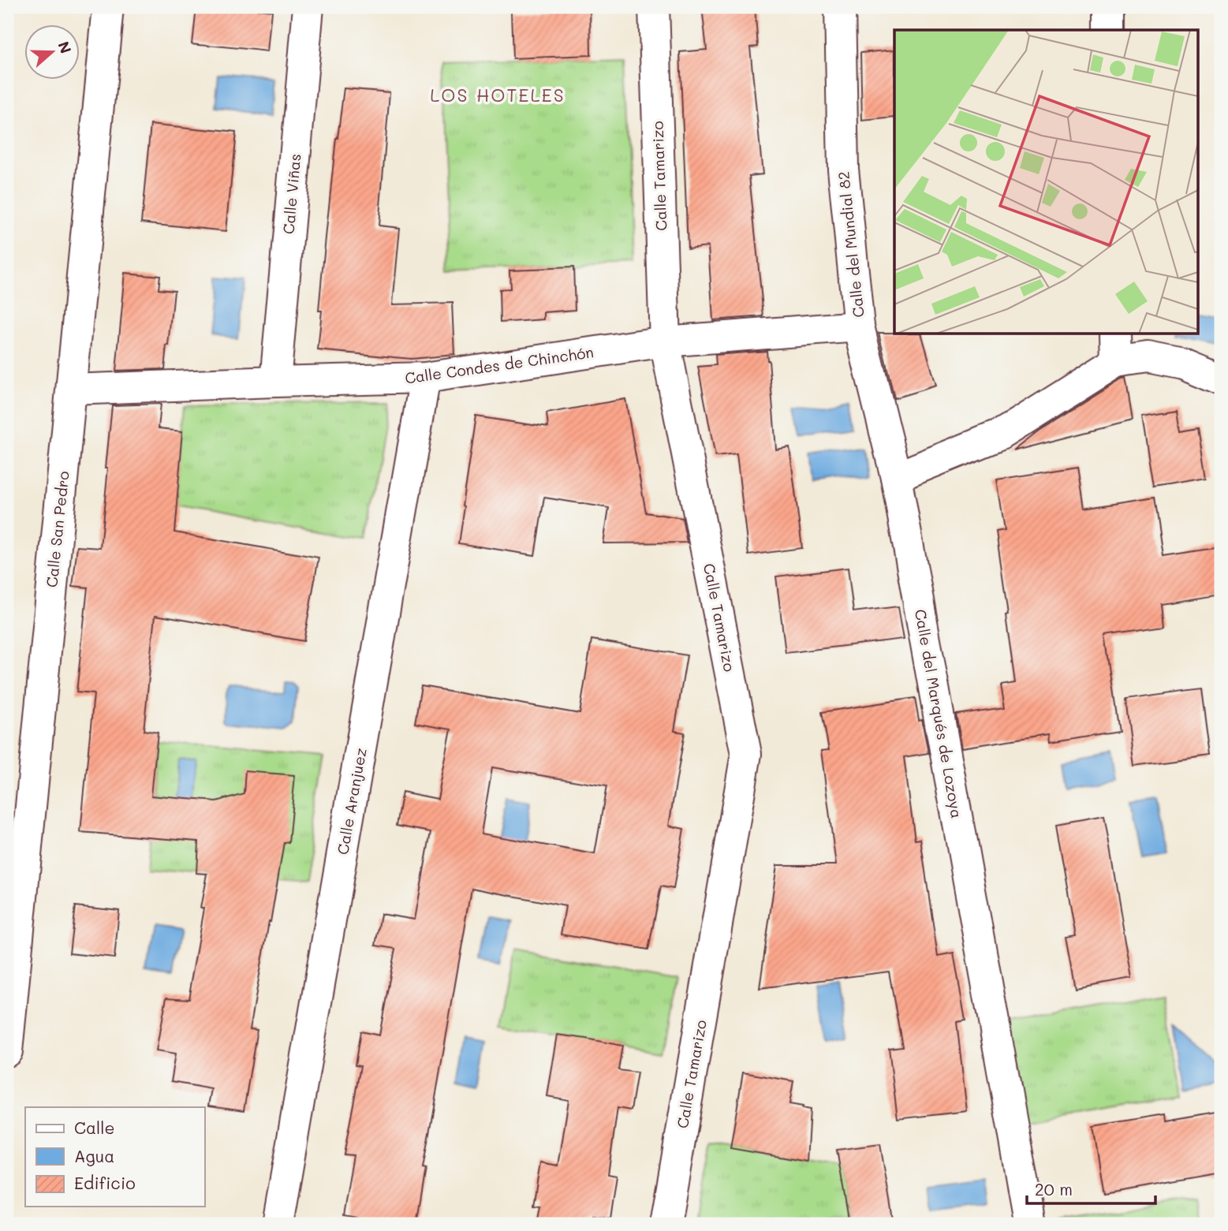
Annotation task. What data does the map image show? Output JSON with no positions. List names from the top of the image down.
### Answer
{
  "streets": {
    "street": [
      "Calle Tamarizo",
      "Calle Viñas",
      "Calle del Mundial 82",
      "Calle Condes de Chinchón",
      "Calle San Pedro",
      "Calle del Marqués de Lozoya",
      "Calle Aranjuez"
    ]
  },
  "crossings": [
    ["Calle Tamarizo", "Calle Condes de Chinchón"],
    ["Calle Viñas", "Calle Condes de Chinchón"],
    ["Calle del Mundial 82", "Calle Condes de Chinchón"],
    ["Calle del Mundial 82", "Calle del Marqués de Lozoya"],
    ["Calle Condes de Chinchón", "Calle San Pedro"],
    ["Calle Condes de Chinchón", "Calle Aranjuez"]
  ],
  "districts": ["LOS HOTELES"],
  "legend": ["Calle", "Agua", "Edificio"],
  "scale_bar": "20 m",
  "north": "right"
}
